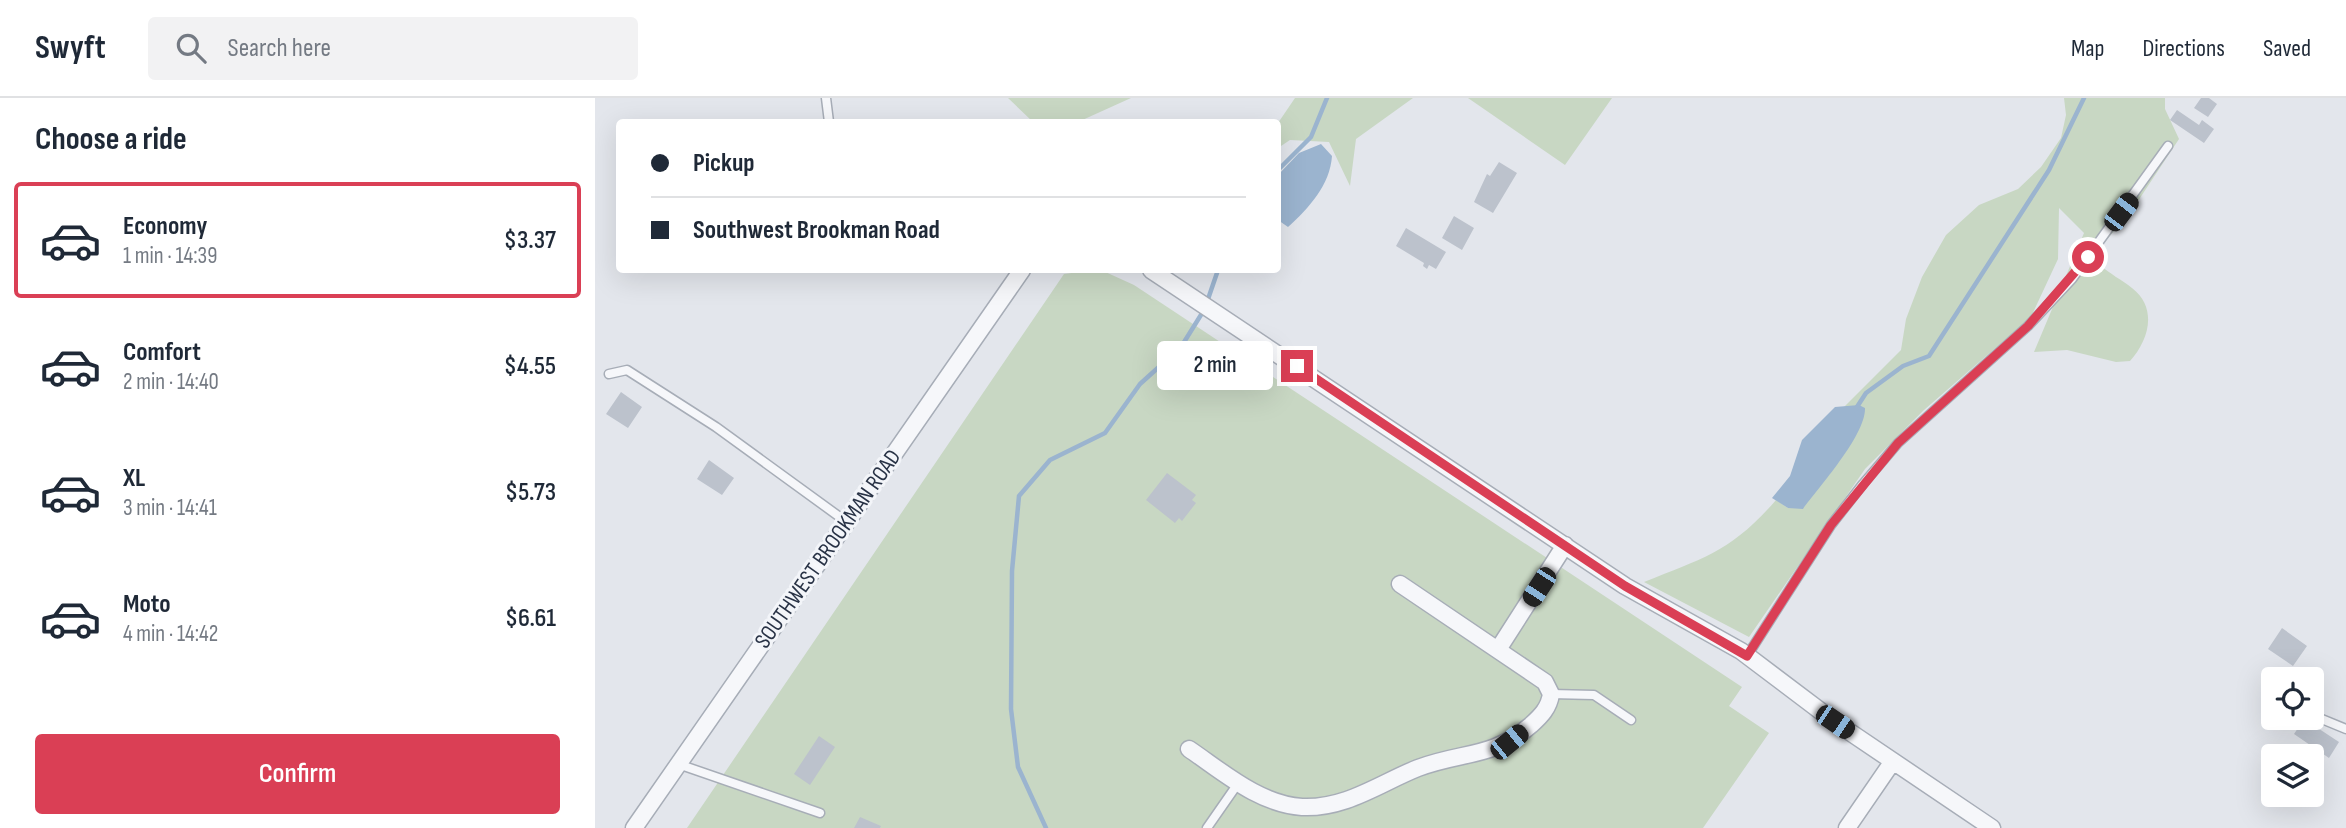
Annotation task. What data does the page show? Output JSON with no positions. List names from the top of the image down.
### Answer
{
  "streets": {
    "street": ["SOUTHWEST BROOKMAN ROAD"]
  },
  "page": {
    "header": "Swyft",
    "search": "Search here",
    "nav": ["Map", "Directions", "Saved"],
    "heading": "Choose a ride",
    "banner": ["Pickup", "Southwest Brookman Road"],
    "list": [
      {
        "name": "Economy",
        "note": "1 min · 14:39",
        "value": "$3.37"
      },
      {
        "name": "Comfort",
        "note": "2 min · 14:40",
        "value": "$4.55"
      },
      {
        "name": "XL",
        "note": "3 min · 14:41",
        "value": "$5.73"
      },
      {
        "name": "Moto",
        "note": "4 min · 14:42",
        "value": "$6.61"
      }
    ],
    "bubble": "2 min",
    "buttons": "Confirm"
  }
}
